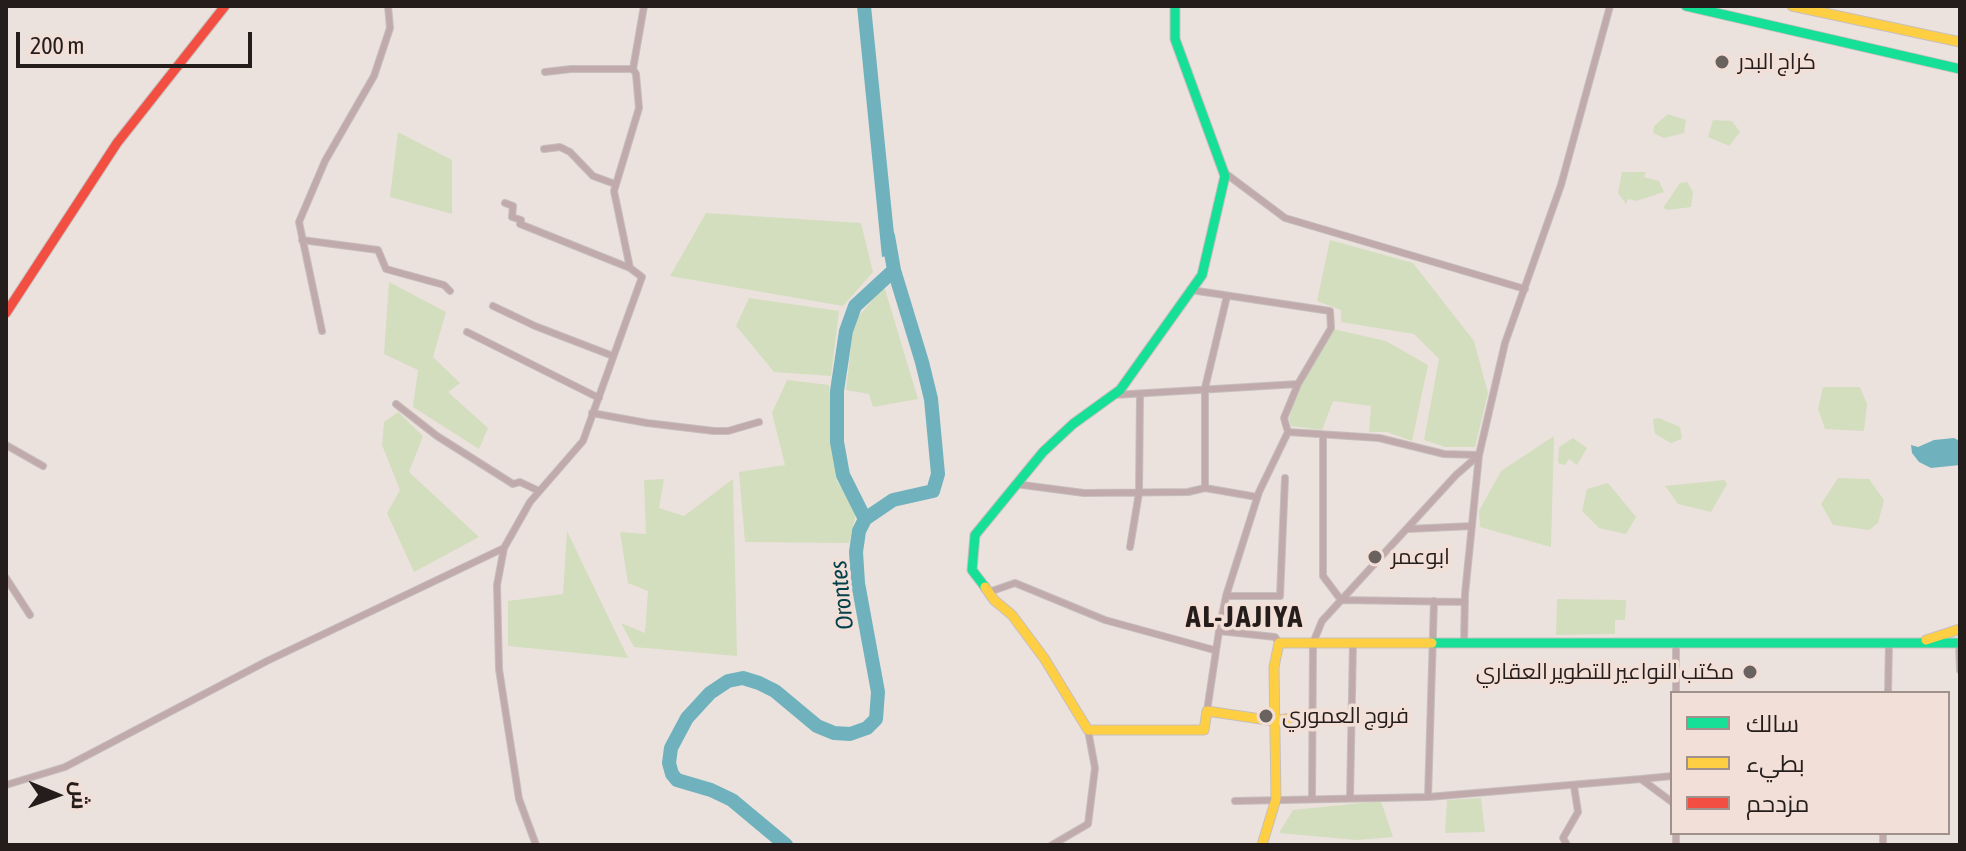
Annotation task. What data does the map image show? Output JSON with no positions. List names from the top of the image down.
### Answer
{
  "districts": ["AL-JAJIYA"],
  "water": ["Orontes"],
  "places": [
    "كراج البدر",
    "ابوعمر",
    "مكتب النواعير للتطوير العقاري",
    "فروج العموري"
  ],
  "legend": ["سالك", "بطيء", "مزدحم"],
  "scale_bar": "200 m",
  "north": "right"
}
